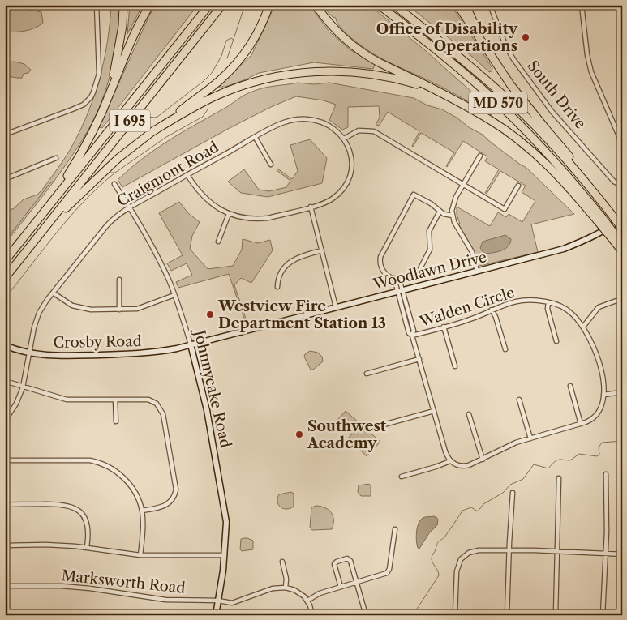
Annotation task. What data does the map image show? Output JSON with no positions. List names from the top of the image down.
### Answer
{
  "streets": {
    "highway": ["MD 570", "I 695"],
    "main road": ["Woodlawn Drive", "Crosby Road", "Johnnycake Road"],
    "street": [
      "South Drive",
      "Craigmont Road",
      "Walden Circle",
      "Marksworth Road"
    ]
  },
  "crossings": [
    ["Craigmont Road", "Crosby Road"],
    ["Craigmont Road", "Johnnycake Road"],
    ["Woodlawn Drive", "Crosby Road"],
    ["Woodlawn Drive", "Johnnycake Road"],
    ["Crosby Road", "Johnnycake Road"],
    ["Johnnycake Road", "Marksworth Road"]
  ],
  "places": ["Office of Disability Operations", "Westview Fire Department Station 13", "Southwest Academy"]
}
